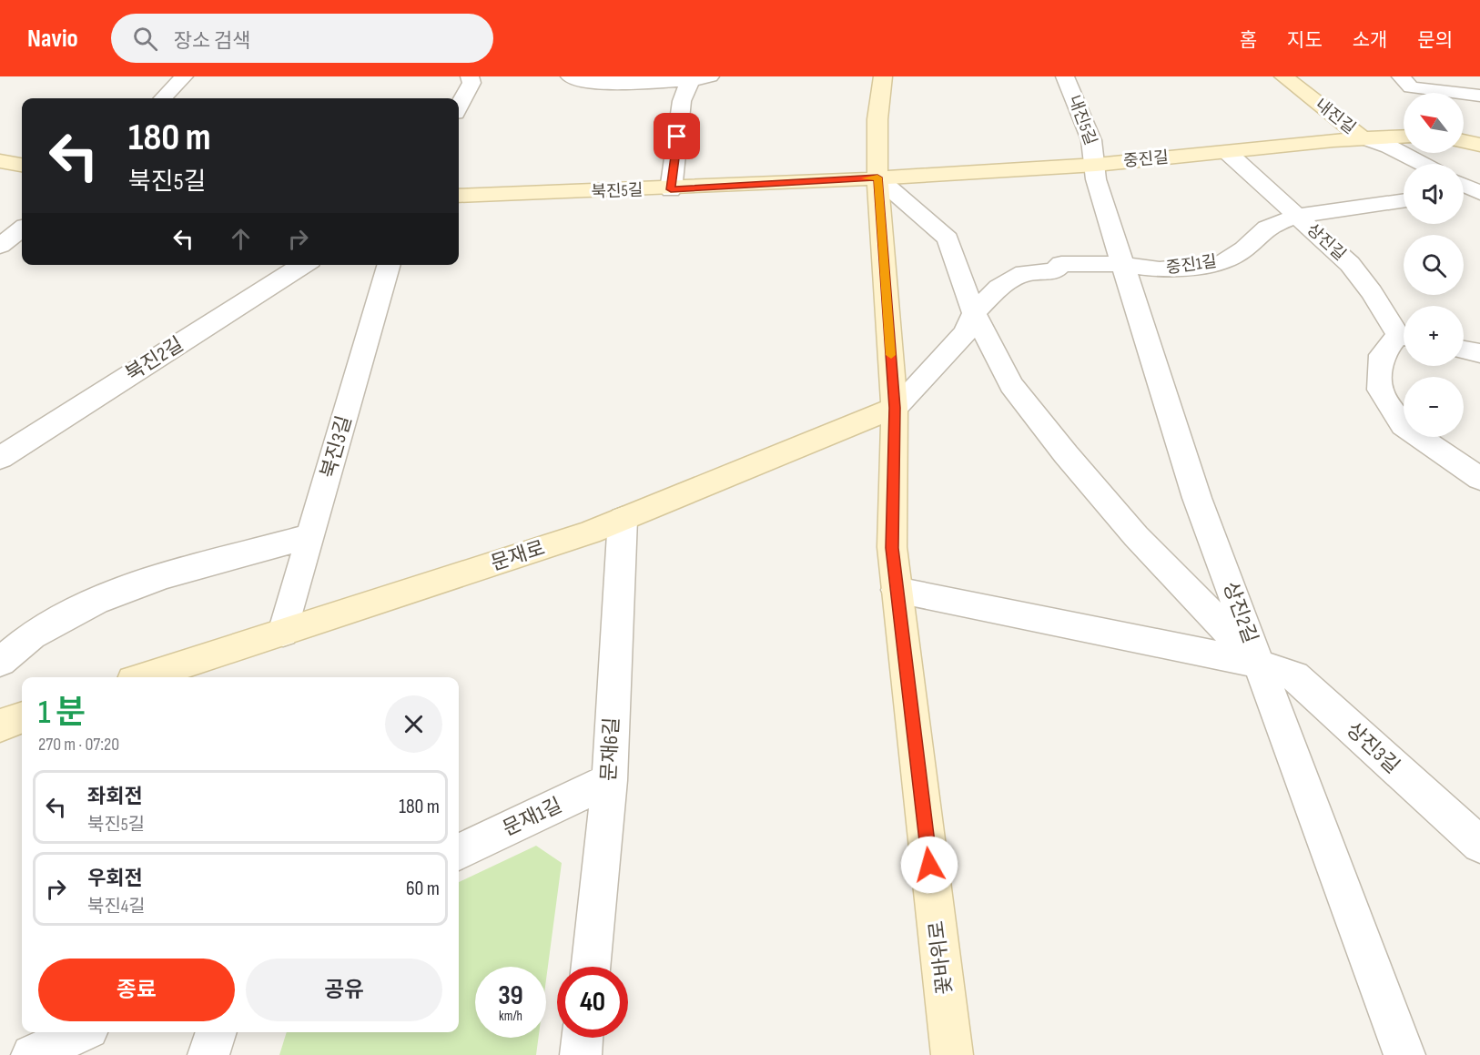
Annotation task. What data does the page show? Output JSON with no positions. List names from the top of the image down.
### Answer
{
  "streets": {
    "street": [
      "내진길",
      "내진5길",
      "중진길",
      "북진5길",
      "상진길",
      "중진1길",
      "북진2길",
      "북진3길",
      "문재로",
      "상진2길",
      "상진3길",
      "문재6길",
      "문재1길",
      "꽃바위로"
    ]
  },
  "crossings": [
    ["내진길", "중진길"],
    ["내진5길", "중진길"],
    ["내진5길", "상진2길"],
    ["중진길", "북진5길"],
    ["중진길", "상진길"],
    ["중진길", "상진2길"],
    ["중진길", "꽃바위로"],
    ["북진5길", "꽃바위로"],
    ["상진길", "중진1길"],
    ["중진1길", "문재로"],
    ["중진1길", "상진2길"],
    ["중진1길", "꽃바위로"],
    ["북진3길", "문재로"],
    ["문재로", "문재6길"],
    ["문재로", "꽃바위로"],
    ["상진2길", "상진3길"],
    ["상진3길", "꽃바위로"],
    ["문재6길", "문재1길"]
  ],
  "north": "top left",
  "page": {
    "header": "Navio",
    "search": "장소 검색",
    "nav": [
      "홈",
      "지도",
      "소개",
      "문의"
    ],
    "map_buttons": ["+", "−"],
    "turn": ["180 m", "북진5길"],
    "heading": ["1 분", "270 m · 07:20"],
    "list": [
      {
        "name": "좌회전",
        "note": "북진5길",
        "value": "180 m"
      },
      {
        "name": "우회전",
        "note": "북진4길",
        "value": "60 m"
      }
    ],
    "buttons": ["종료", "공유"],
    "speed": "39 km/h",
    "limit": "40"
  }
}
